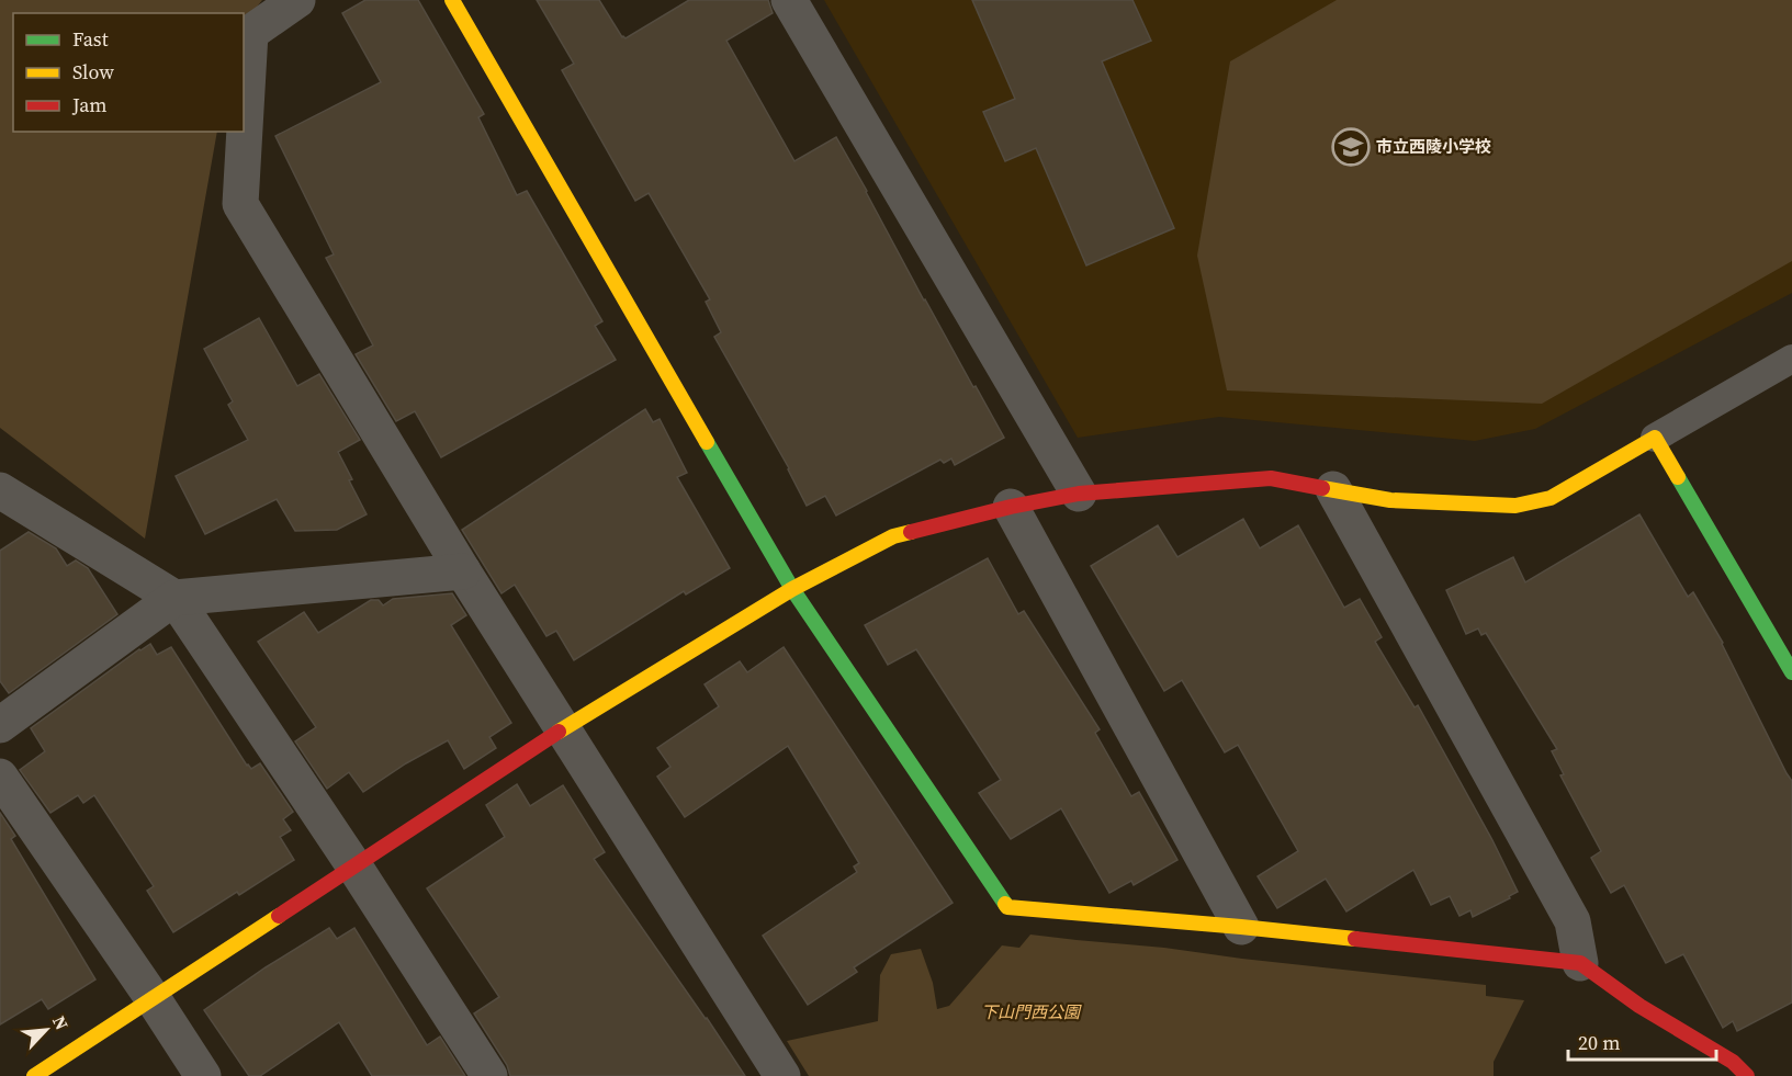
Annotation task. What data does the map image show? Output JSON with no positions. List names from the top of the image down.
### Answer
{
  "parks": ["下山門西公園"],
  "places": {
    "school or university": ["市立西陵小学校"]
  },
  "legend": ["Fast", "Slow", "Jam"],
  "scale_bar": "20 m",
  "north": "top right"
}
